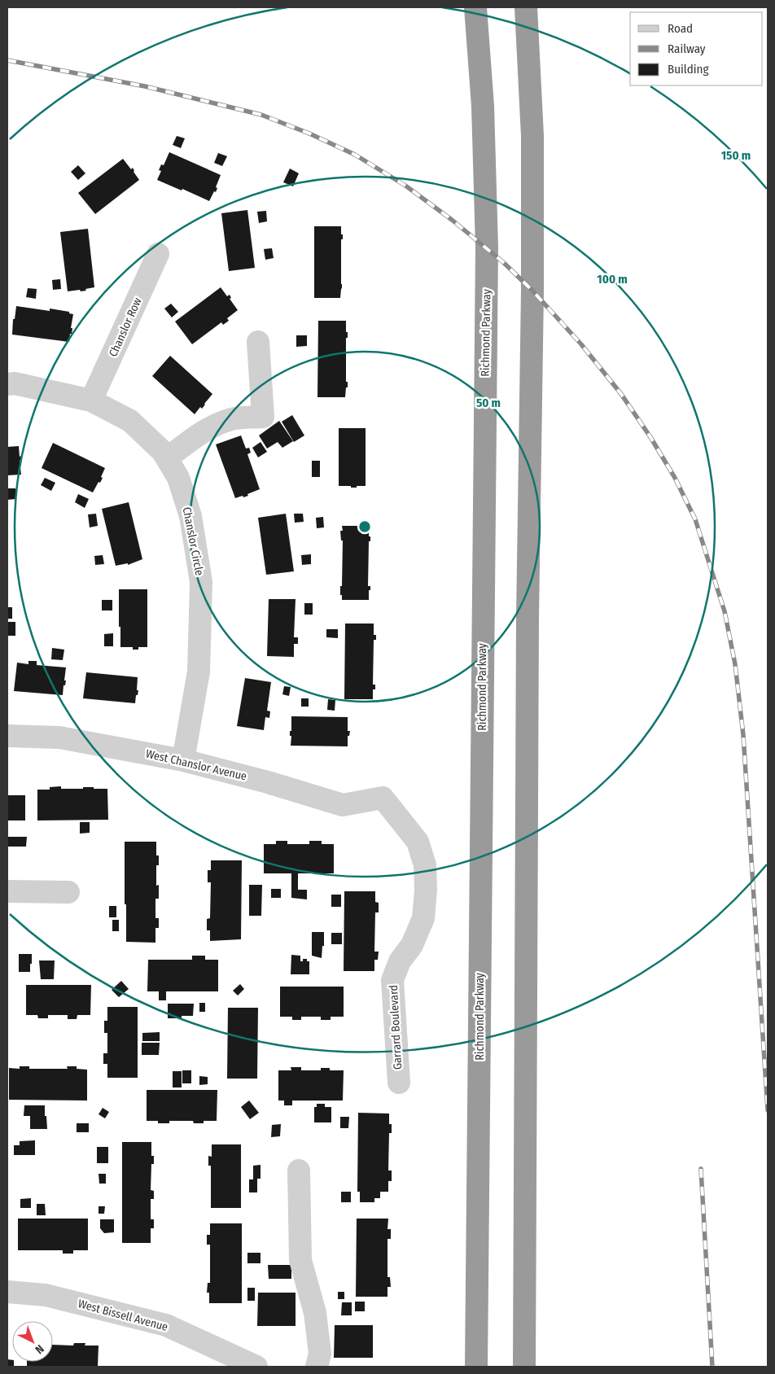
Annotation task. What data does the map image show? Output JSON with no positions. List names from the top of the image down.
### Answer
{
  "streets": {
    "highway": ["Richmond Parkway"],
    "street": [
      "Chanslor Row",
      "Chanslor Circle",
      "West Chanslor Avenue",
      "Garrard Boulevard",
      "West Bissell Avenue"
    ]
  },
  "crossings": [
    ["Chanslor Row", "Chanslor Circle"],
    ["Chanslor Circle", "West Chanslor Avenue"],
    ["West Chanslor Avenue", "Garrard Boulevard"]
  ],
  "legend": ["Road", "Railway", "Building"],
  "north": "bottom right",
  "rings": ["150 m", "100 m", "50 m"]
}
